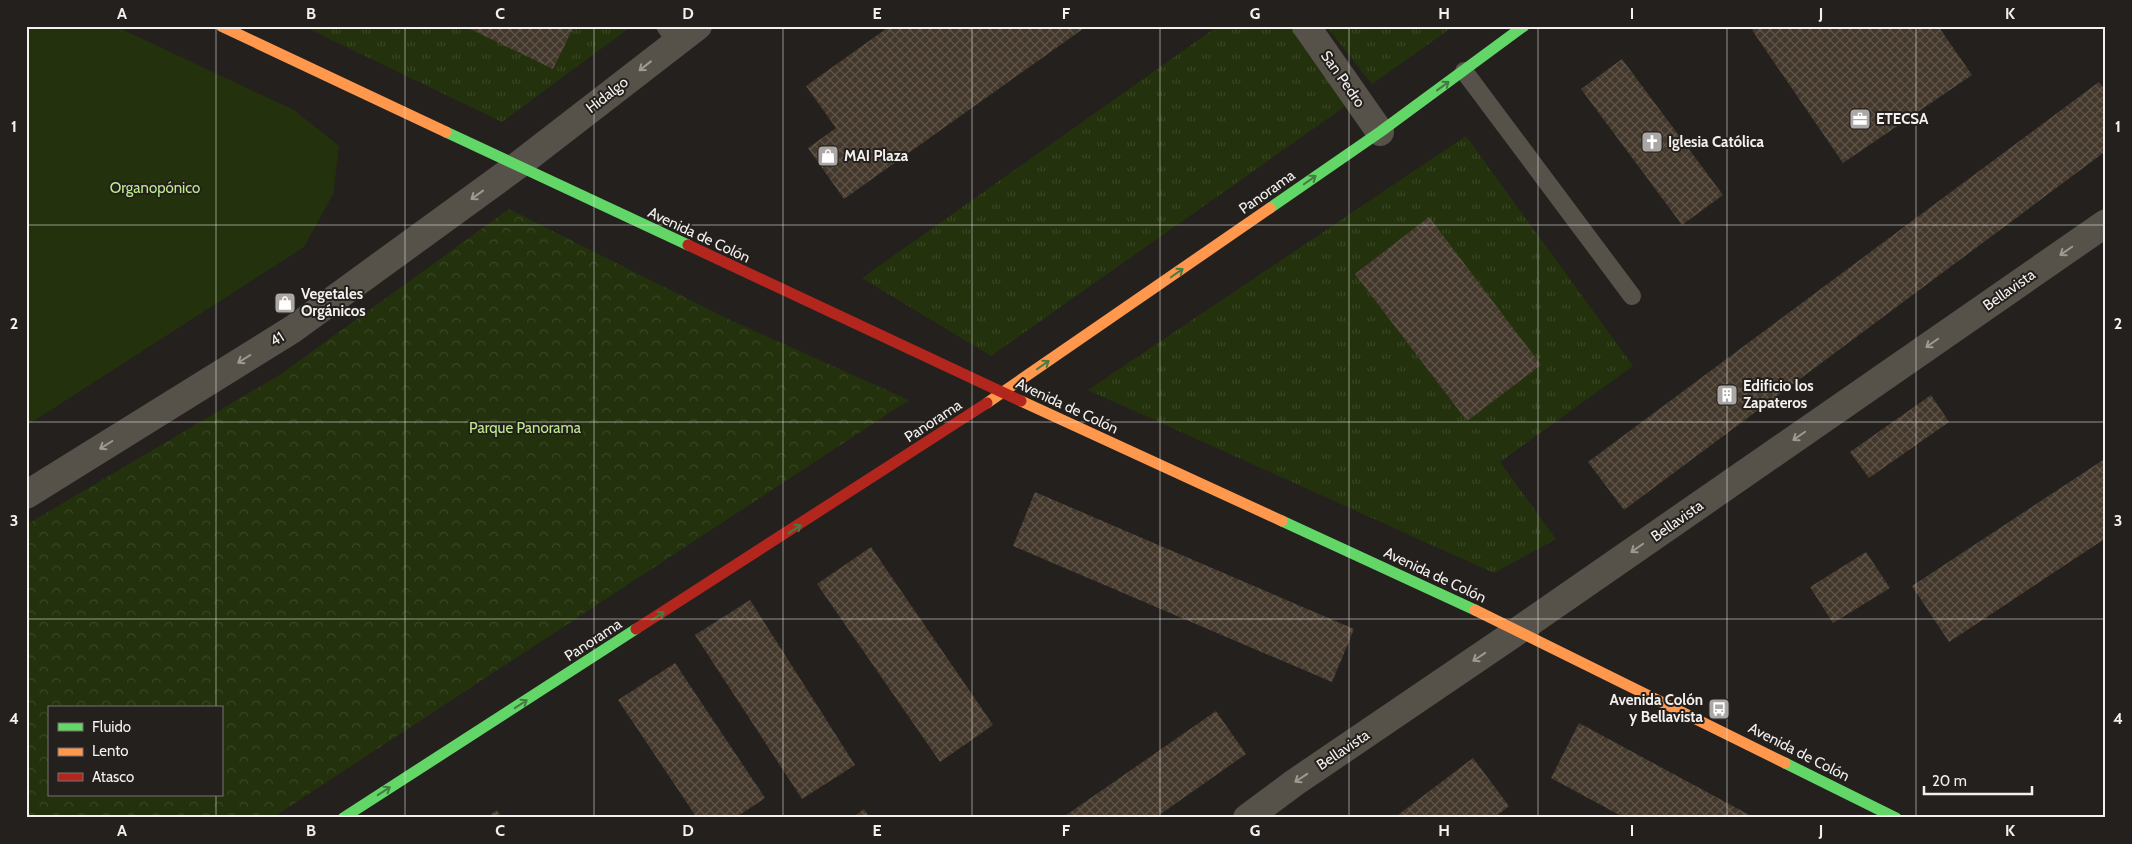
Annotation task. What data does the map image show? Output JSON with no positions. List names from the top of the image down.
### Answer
{
  "streets": {
    "main road": ["Panorama", "Avenida de Colón"],
    "street": [
      "San Pedro",
      "Hidalgo",
      "Bellavista",
      "41"
    ]
  },
  "crossings": [
    ["San Pedro", "Panorama"],
    ["Hidalgo", "Avenida de Colón"],
    ["Hidalgo", "41"],
    ["Panorama", "Avenida de Colón"],
    ["Avenida de Colón", "Bellavista"],
    ["Avenida de Colón", "41"]
  ],
  "one_way": [
    "Hidalgo",
    "Panorama",
    "Bellavista",
    "41"
  ],
  "parks": ["Organopónico", "Parque Panorama"],
  "places": {
    "office": ["ETECSA"],
    "church": ["Iglesia Católica"],
    "shop": ["MAI Plaza", "Vegetales Orgánicos"],
    "building": ["Edificio los Zapateros"],
    "bus stop": ["Avenida Colón y Bellavista"]
  },
  "legend": ["Fluido", "Lento", "Atasco"],
  "scale_bar": "20 m",
  "grid": {
    "columns": [
      "A",
      "B",
      "C",
      "D",
      "E",
      "F",
      "G",
      "H",
      "I",
      "J",
      "K"
    ],
    "rows": [
      "1",
      "2",
      "3",
      "4"
    ]
  }
}
